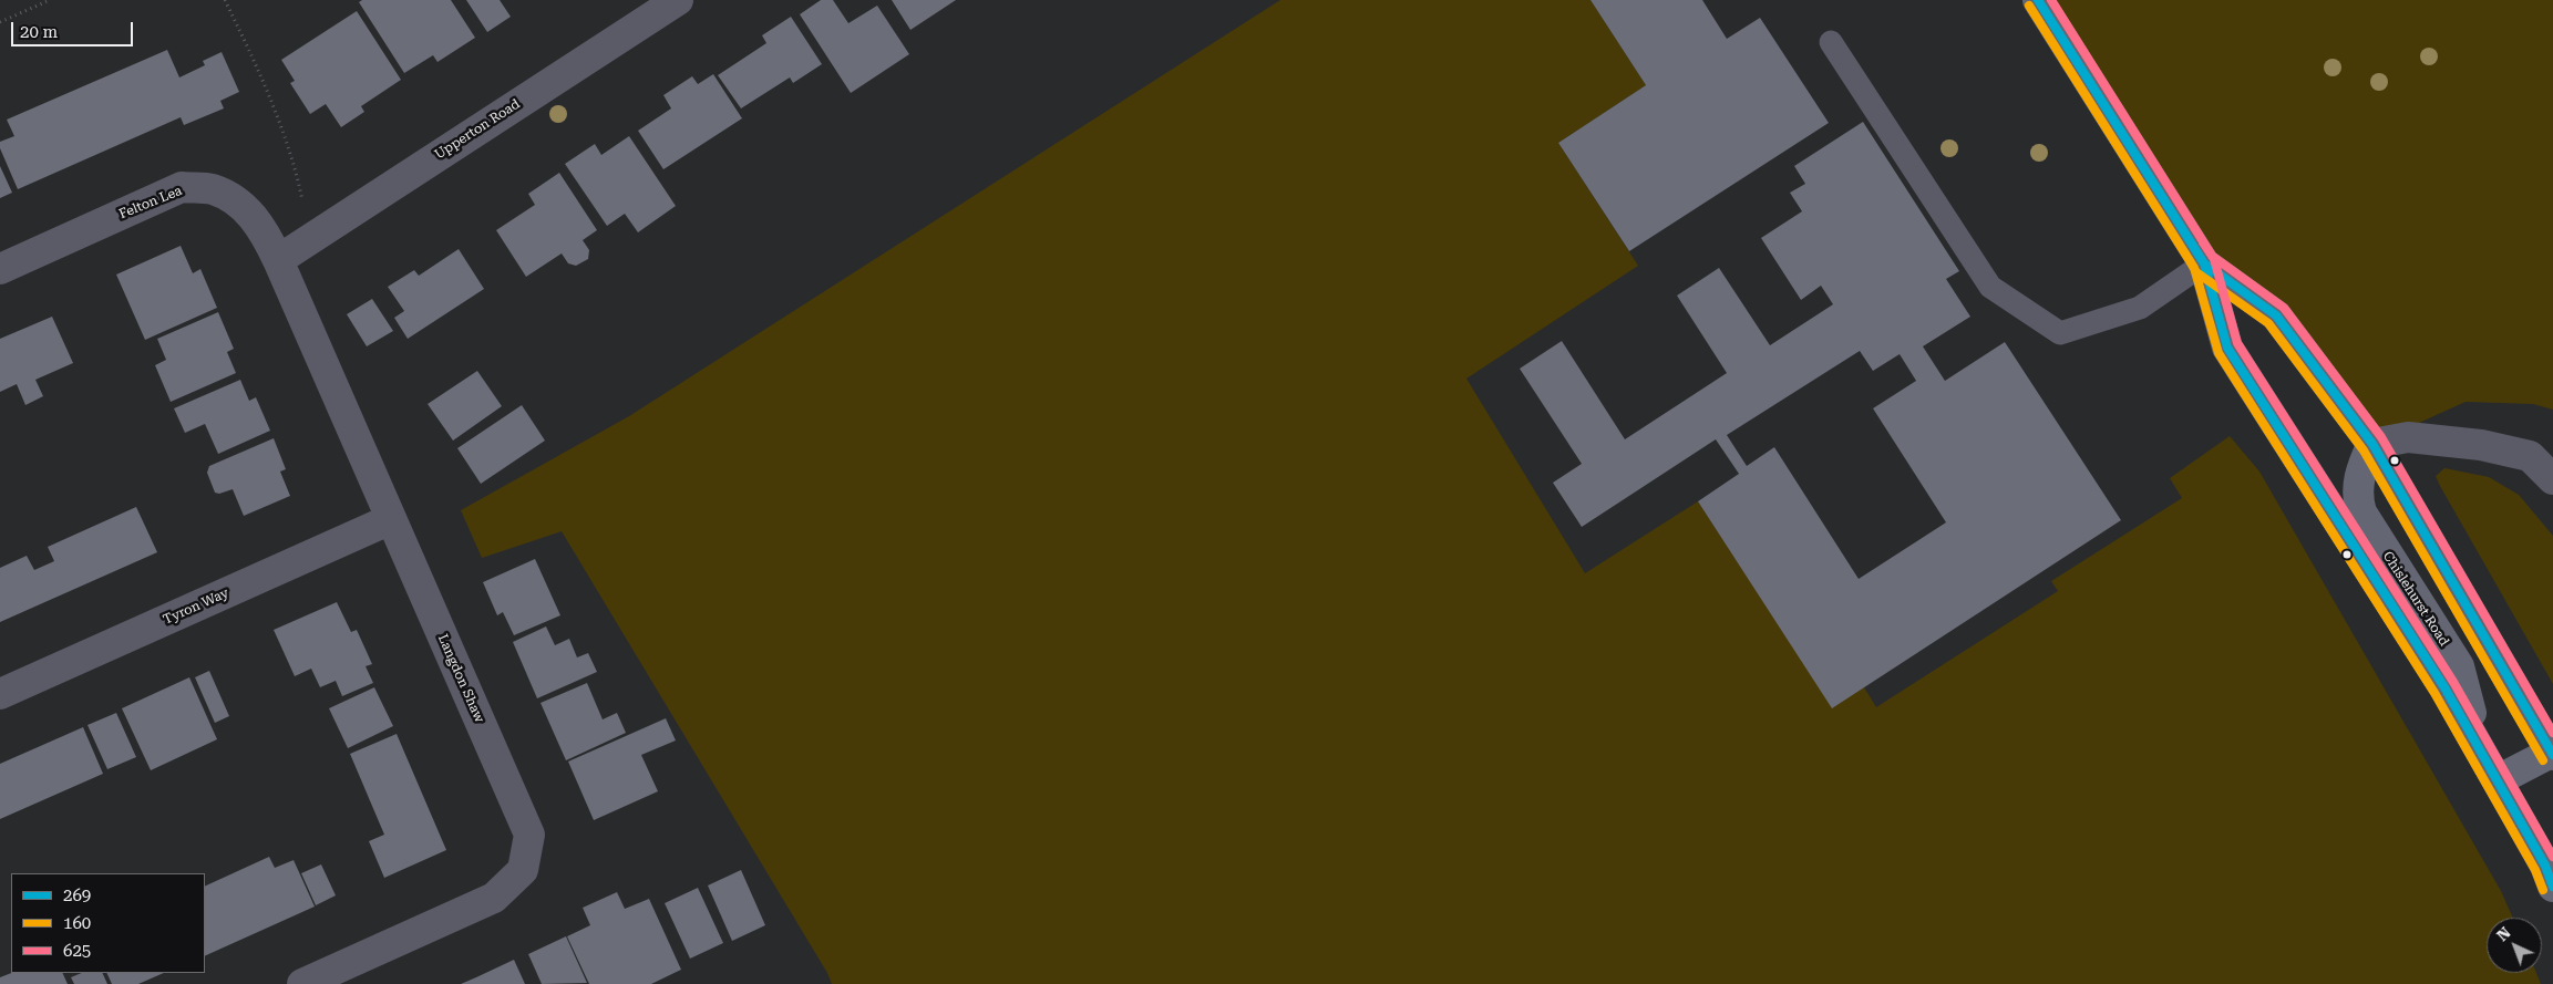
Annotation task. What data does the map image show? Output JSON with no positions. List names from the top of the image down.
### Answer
{
  "streets": {
    "main road": ["Chislehurst Road"],
    "street": [
      "Upperton Road",
      "Felton Lea",
      "Tyron Way",
      "Langdon Shaw"
    ]
  },
  "crossings": [
    ["Upperton Road", "Felton Lea"],
    ["Upperton Road", "Langdon Shaw"],
    ["Felton Lea", "Langdon Shaw"],
    ["Tyron Way", "Langdon Shaw"]
  ],
  "lines": ["transit line 269", "transit line 625", "transit line 160"],
  "legend": ["269", "160", "625"],
  "scale_bar": "20 m",
  "north": "top left"
}
